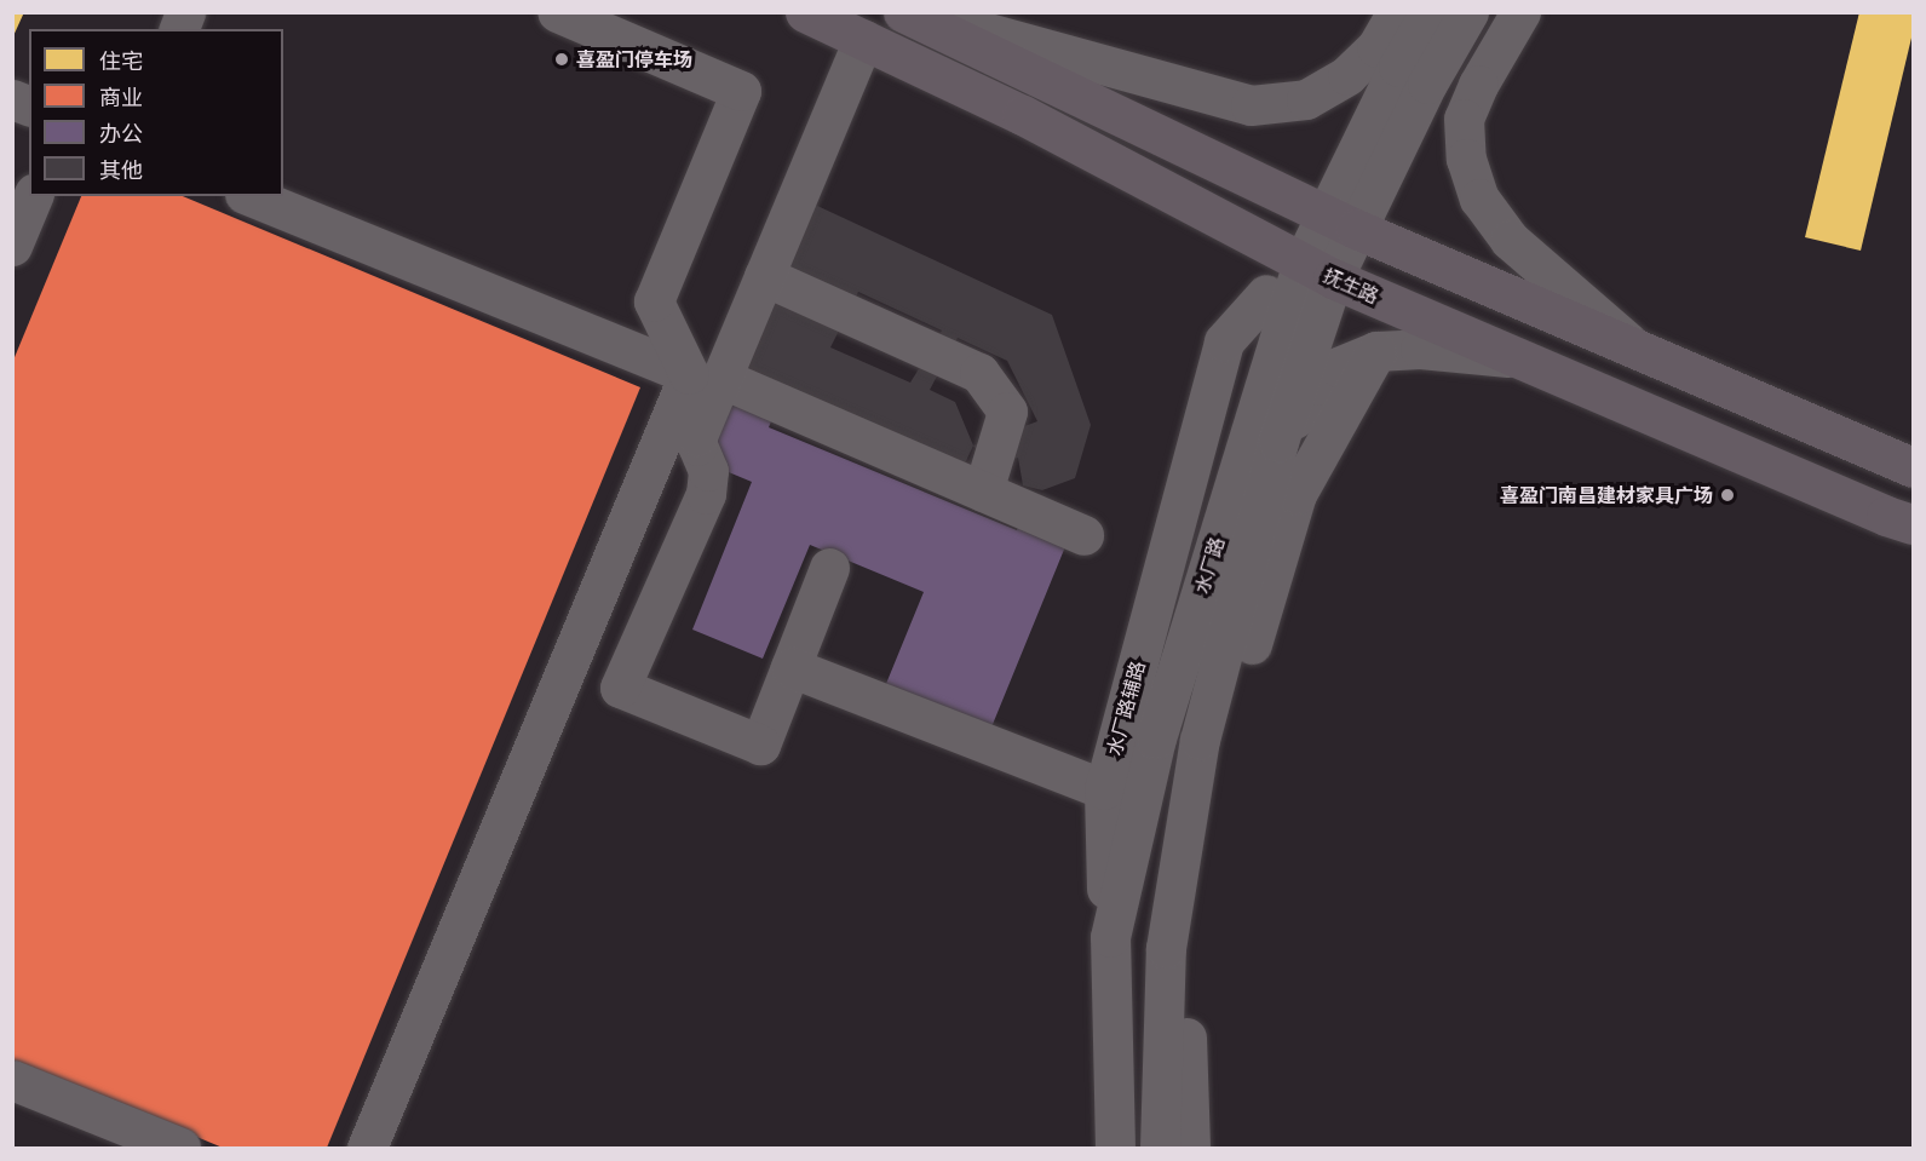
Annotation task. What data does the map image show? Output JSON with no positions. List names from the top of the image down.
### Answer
{
  "streets": {
    "main road": ["抚生路"],
    "street": ["水厂路", "水厂路辅路"]
  },
  "crossings": [
    ["抚生路", "水厂路"],
    ["水厂路", "水厂路辅路"]
  ],
  "places": ["喜盈门停车场", "喜盈门南昌建材家具广场"],
  "legend": [
    "住宅",
    "商业",
    "办公",
    "其他"
  ]
}
